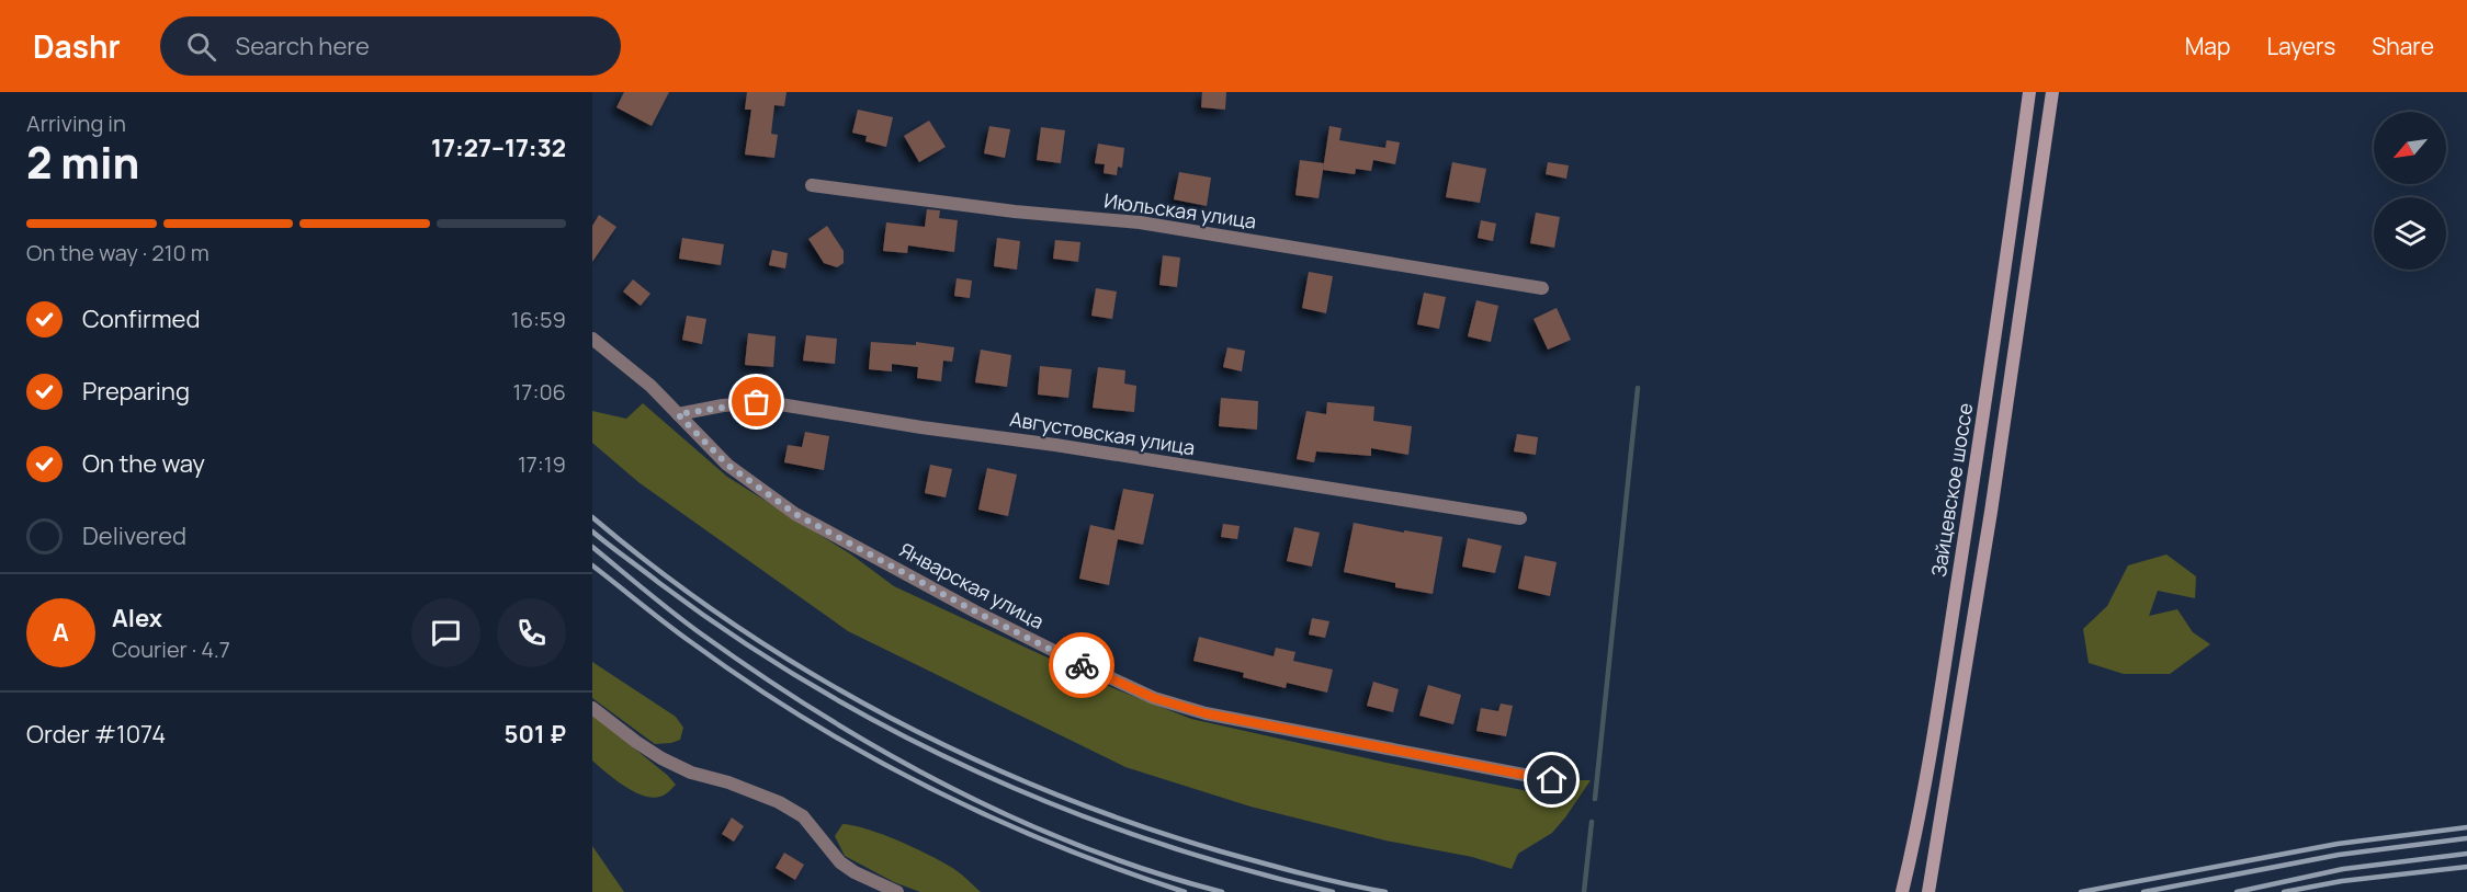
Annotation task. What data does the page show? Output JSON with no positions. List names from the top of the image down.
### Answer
{
  "streets": {
    "main road": ["Зайцевское шоссе"],
    "street": ["Июльская улица", "Августовская улица", "Январская улица"]
  },
  "crossings": [
    ["Августовская улица", "Январская улица"]
  ],
  "north": "bottom left",
  "page": {
    "header": "Dashr",
    "search": "Search here",
    "nav": ["Map", "Layers", "Share"],
    "heading": ["2 min", "Arriving in", "17:27–17:32"],
    "panel": [
      "Alex",
      "Courier · 4.7",
      "Order #1074",
      "501 ₽"
    ],
    "bar": "On the way · 210 m",
    "list": [
      ["Confirmed", "16:59"],
      ["Preparing", "17:06"],
      ["On the way", "17:19"],
      "Delivered"
    ],
    "round": "A"
  }
}
